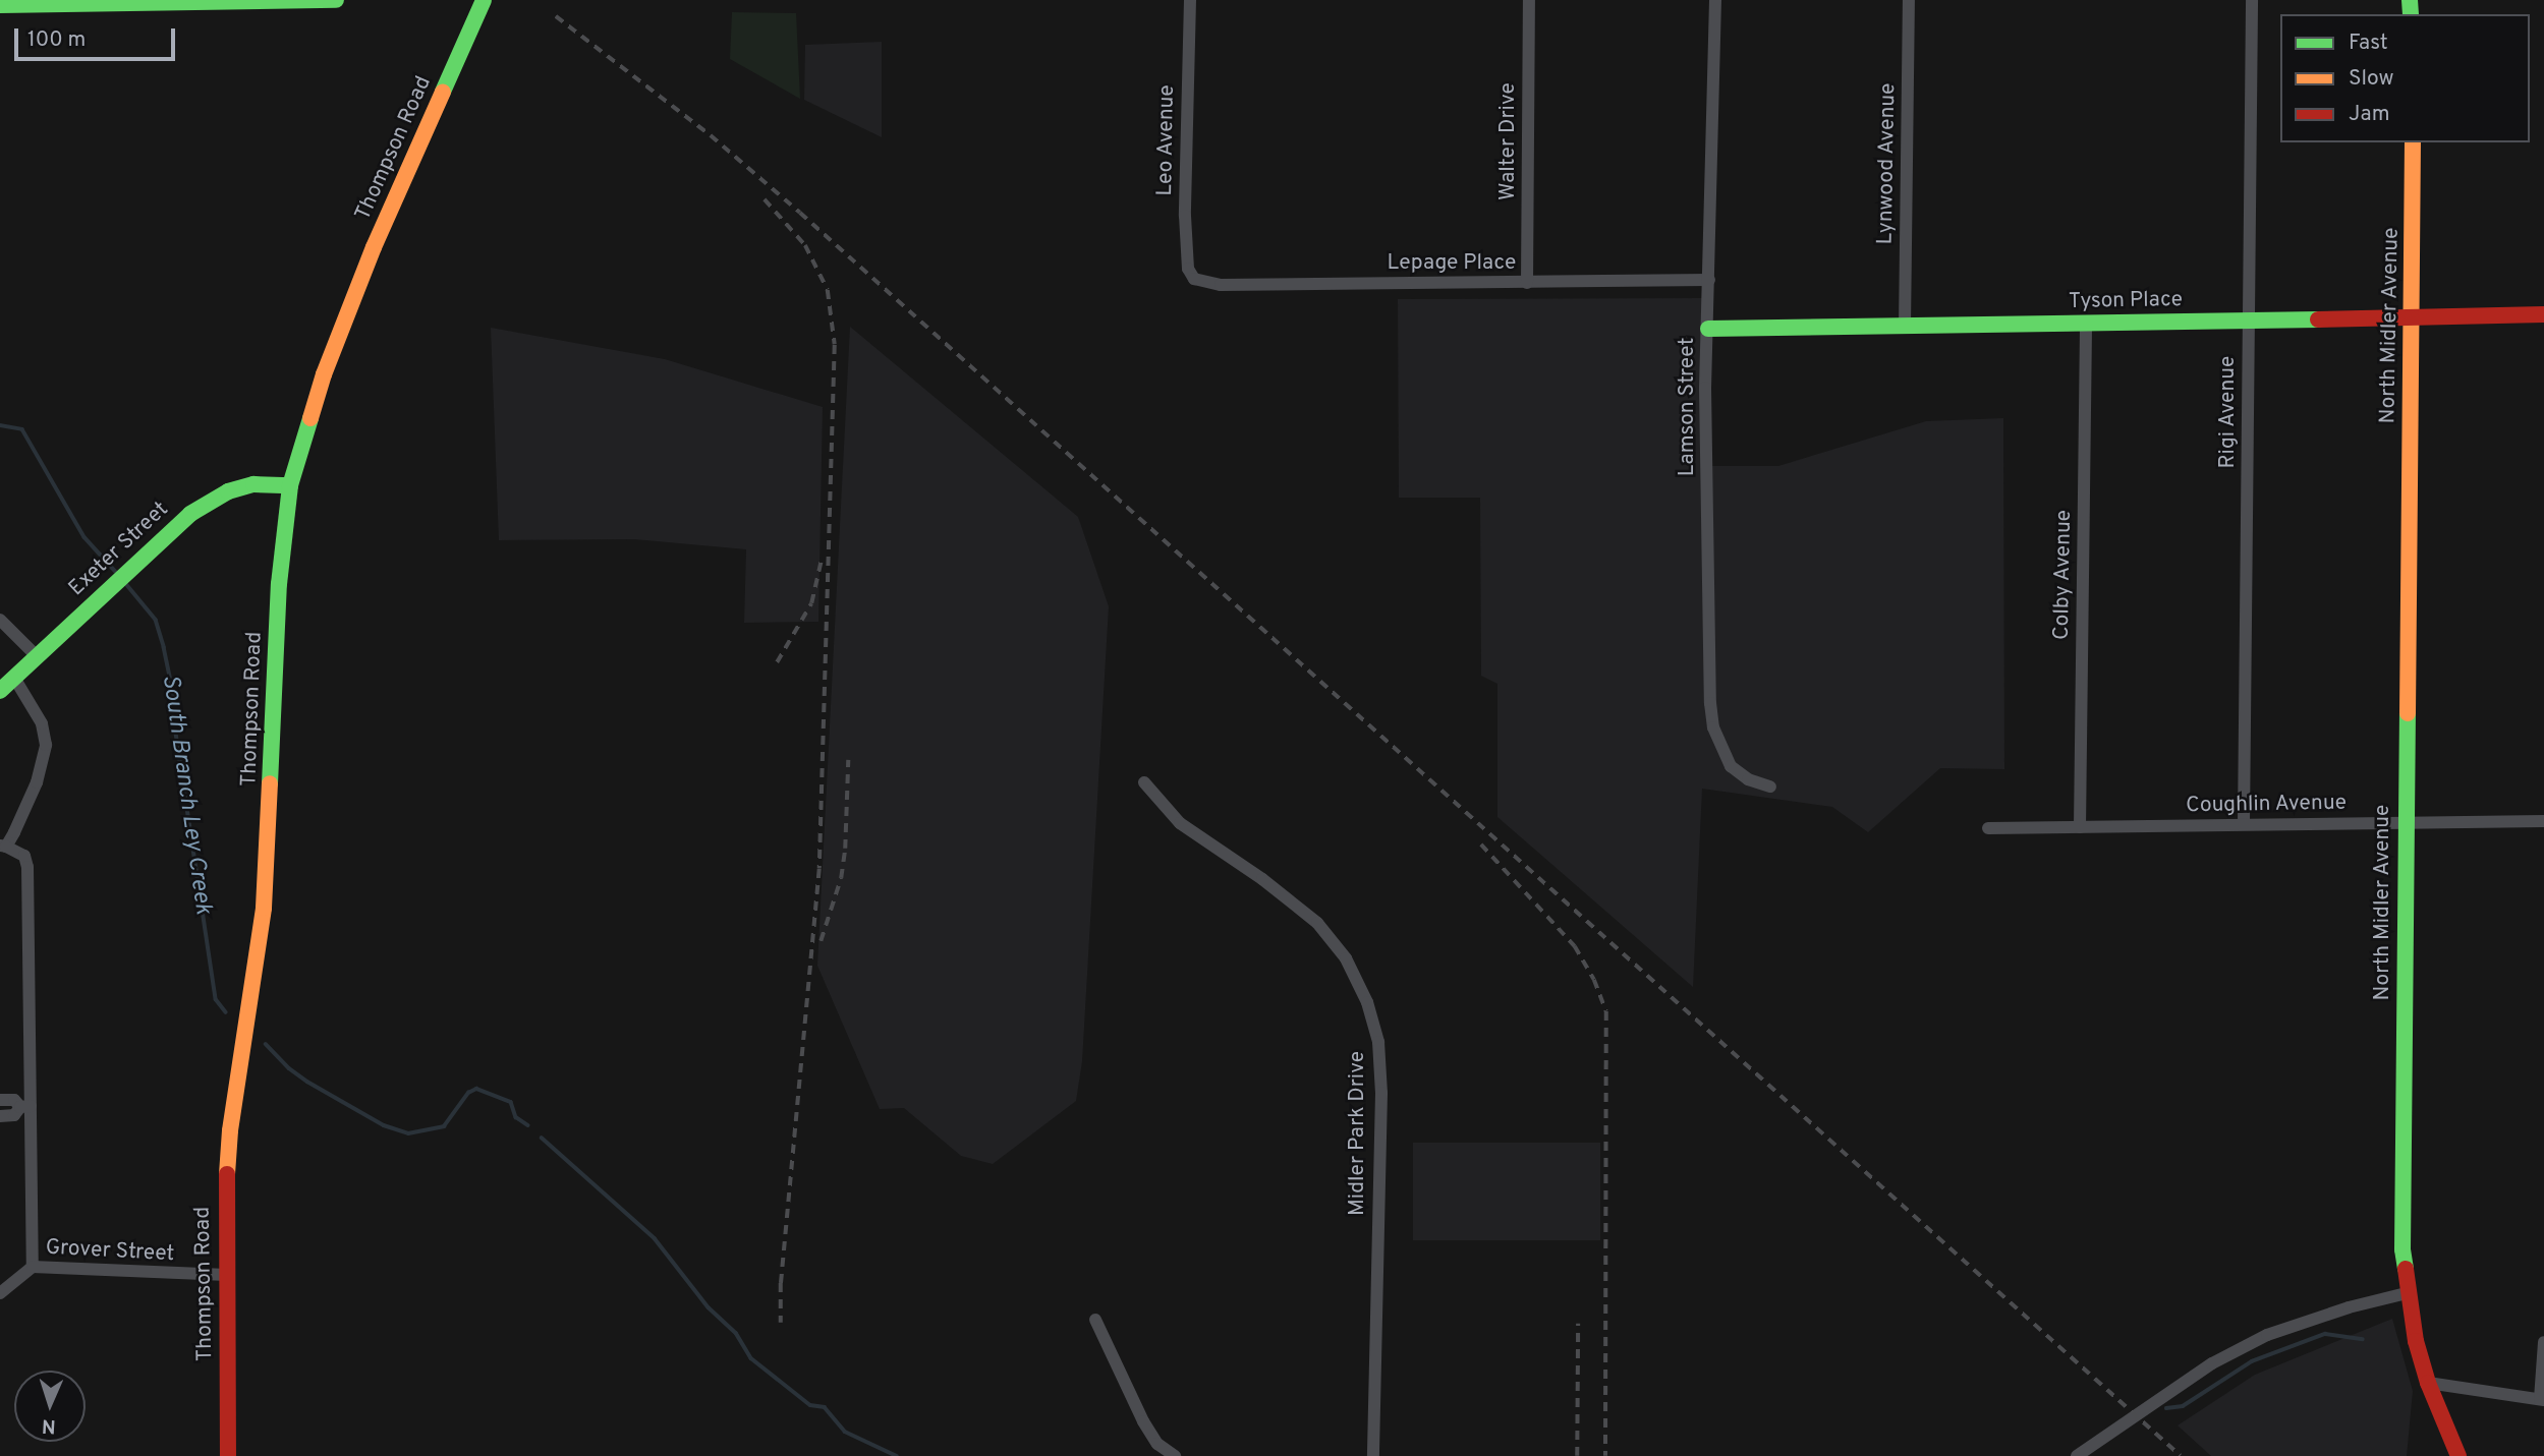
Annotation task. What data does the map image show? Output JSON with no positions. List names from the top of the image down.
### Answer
{
  "streets": {
    "main road": [
      "Thompson Road",
      "Tyson Place",
      "North Midler Avenue",
      "Exeter Street"
    ],
    "street": [
      "Leo Avenue",
      "Walter Drive",
      "Lynwood Avenue",
      "Lepage Place",
      "Lamson Street",
      "Rigi Avenue",
      "Colby Avenue",
      "Coughlin Avenue",
      "Midler Park Drive",
      "Grover Street"
    ]
  },
  "crossings": [
    ["Leo Avenue", "Lepage Place"],
    ["Walter Drive", "Lepage Place"],
    ["Thompson Road", "Exeter Street"],
    ["Thompson Road", "Grover Street"],
    ["Lynwood Avenue", "Tyson Place"],
    ["Lepage Place", "Lamson Street"],
    ["Tyson Place", "North Midler Avenue"],
    ["Tyson Place", "Lamson Street"],
    ["Tyson Place", "Rigi Avenue"],
    ["Tyson Place", "Colby Avenue"],
    ["North Midler Avenue", "Coughlin Avenue"],
    ["Rigi Avenue", "Coughlin Avenue"],
    ["Colby Avenue", "Coughlin Avenue"]
  ],
  "water": ["South Branch Ley Creek"],
  "legend": ["Fast", "Slow", "Jam"],
  "scale_bar": "100 m",
  "north": "bottom"
}
